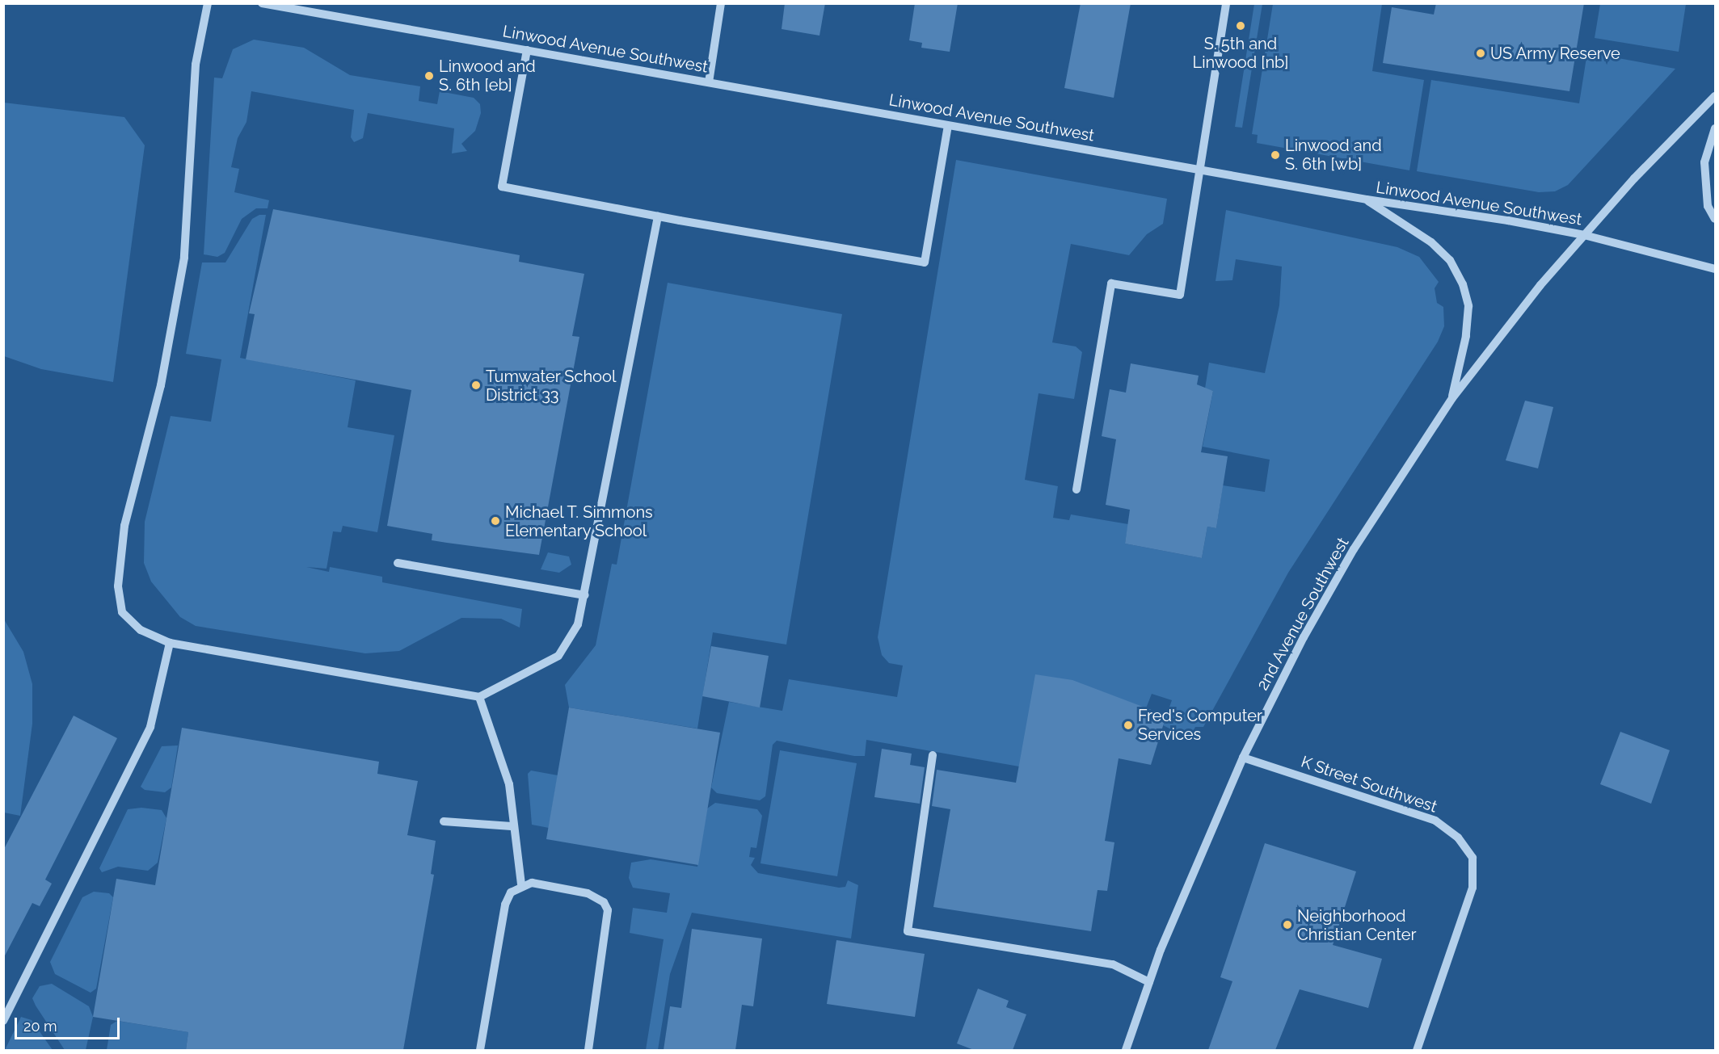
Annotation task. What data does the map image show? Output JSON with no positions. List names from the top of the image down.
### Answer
{
  "streets": {
    "street": ["Linwood Avenue Southwest", "2nd Avenue Southwest", "K Street Southwest"]
  },
  "crossings": [
    ["Linwood Avenue Southwest", "2nd Avenue Southwest"],
    ["2nd Avenue Southwest", "K Street Southwest"]
  ],
  "places": [
    "S. 5th and Linwood [nb]",
    "US Army Reserve",
    "Linwood and S. 6th [eb]",
    "Linwood and S. 6th [wb]",
    "Tumwater School District 33",
    "Michael T. Simmons Elementary School",
    "Fred's Computer Services",
    "Neighborhood Christian Center"
  ],
  "scale_bar": "20 m"
}
